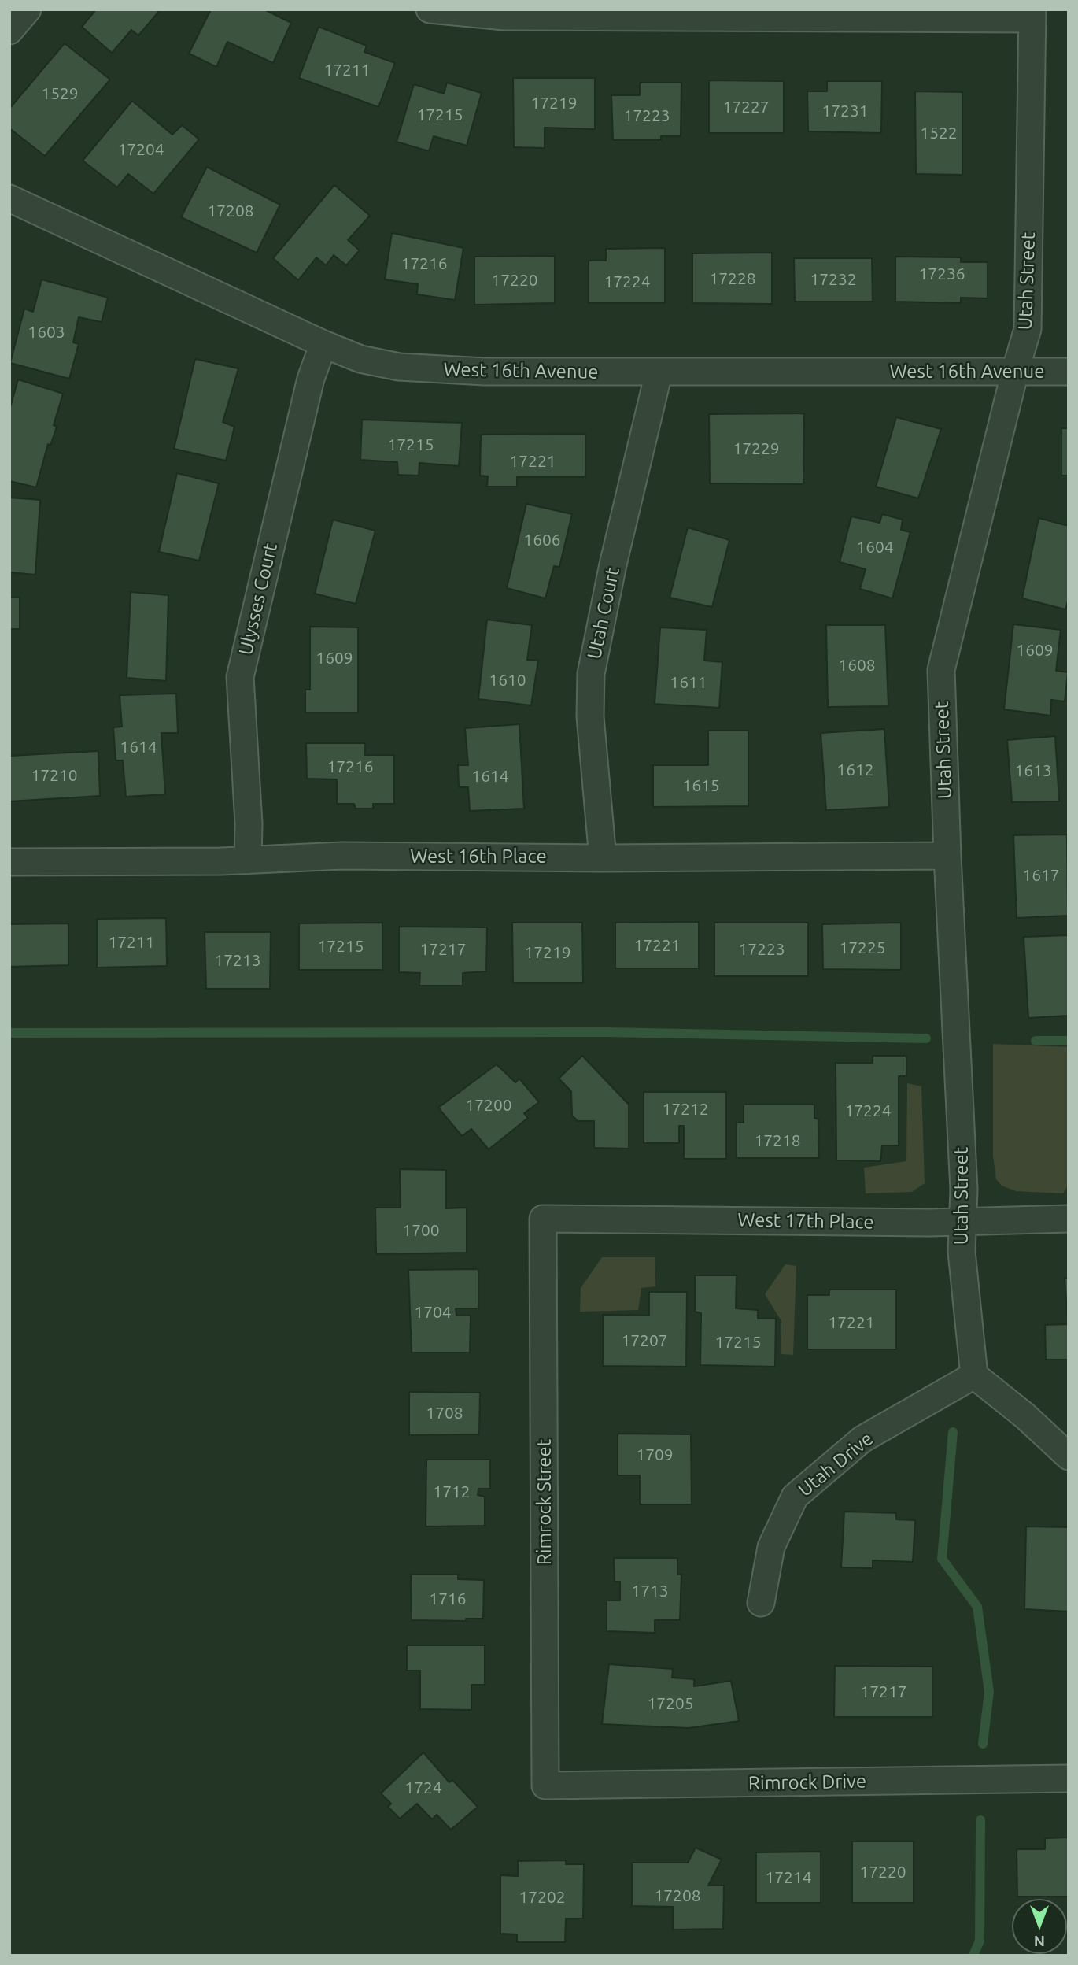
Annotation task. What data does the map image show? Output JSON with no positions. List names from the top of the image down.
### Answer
{
  "streets": {
    "street": [
      "Utah Street",
      "West 16th Avenue",
      "Ulysses Court",
      "Utah Court",
      "West 16th Place",
      "West 17th Place",
      "Utah Drive",
      "Rimrock Street",
      "Rimrock Drive"
    ]
  },
  "crossings": [
    ["Utah Street", "West 16th Avenue"],
    ["Utah Street", "West 16th Place"],
    ["Utah Street", "West 17th Place"],
    ["Utah Street", "Utah Drive"],
    ["West 16th Avenue", "Ulysses Court"],
    ["West 16th Avenue", "Utah Court"],
    ["Ulysses Court", "West 16th Place"],
    ["Utah Court", "West 16th Place"],
    ["West 17th Place", "Rimrock Street"],
    ["Rimrock Street", "Rimrock Drive"]
  ],
  "house_numbers": [
    "17211",
    "1529",
    "17219",
    "17227",
    "17231",
    "17215",
    "17223",
    "1522",
    "17204",
    "17208",
    "17216",
    "17236",
    "17228",
    "17232",
    "17220",
    "17224",
    "1603",
    "17215",
    "17229",
    "17221",
    "1606",
    "1604",
    "1609",
    "1609",
    "1608",
    "1610",
    "1611",
    "1614",
    "17216",
    "1612",
    "1613",
    "17210",
    "1614",
    "1615",
    "1617",
    "17211",
    "17221",
    "17215",
    "17225",
    "17217",
    "17223",
    "17219",
    "17213",
    "17200",
    "17212",
    "17224",
    "17218",
    "1700",
    "1704",
    "17221",
    "17207",
    "17215",
    "1708",
    "1709",
    "1712",
    "1713",
    "1716",
    "17217",
    "17205",
    "1724",
    "17220",
    "17214",
    "17208",
    "17202"
  ],
  "north": "bottom"
}
